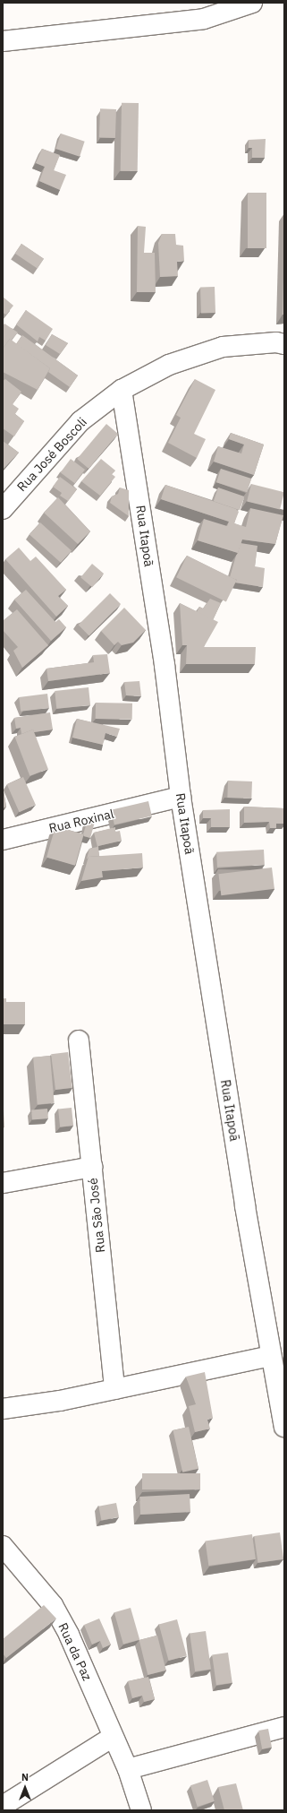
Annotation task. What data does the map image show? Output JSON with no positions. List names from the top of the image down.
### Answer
{
  "streets": {
    "street": [
      "Rua José Boscoli",
      "Rua Itapoã",
      "Rua Roxinal",
      "Rua São José",
      "Rua da Paz"
    ]
  },
  "crossings": [
    ["Rua José Boscoli", "Rua Itapoã"],
    ["Rua Itapoã", "Rua Roxinal"]
  ],
  "north": "top"
}
